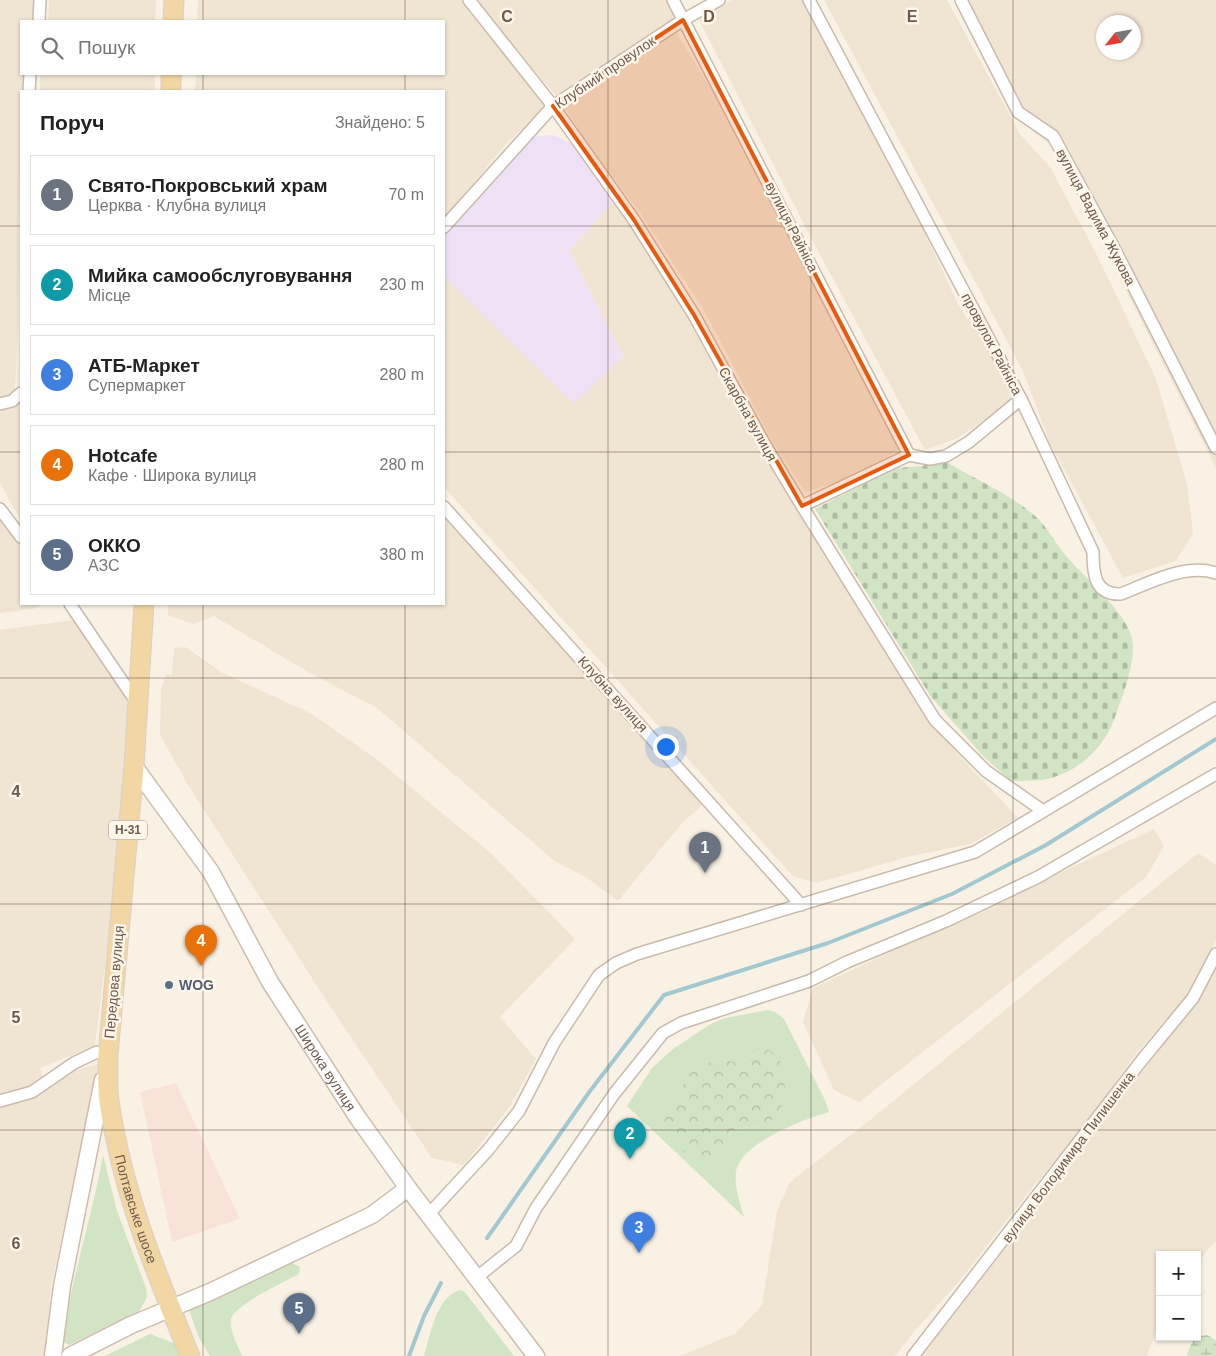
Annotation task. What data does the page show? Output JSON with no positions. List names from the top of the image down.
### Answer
{
  "streets": {
    "main road": [
      "Н-31",
      "Передова вулиця",
      "Широка вулиця",
      "Полтавське шосе"
    ],
    "street": [
      "Клубний провулок",
      "вулиця Вадима Жукова",
      "вулиця Райніса",
      "провулок Райніса",
      "Скарбна вулиця",
      "Клубна вулиця",
      "вулиця Володимира Пилишенка"
    ]
  },
  "crossings": [
    ["Клубний провулок", "вулиця Райніса"],
    ["Клубний провулок", "Скарбна вулиця"],
    ["Передова вулиця", "Широка вулиця"],
    ["Передова вулиця", "Полтавське шосе"]
  ],
  "places": ["WOG"],
  "north": "bottom left",
  "page": {
    "search": "Пошук",
    "heading": ["Поруч", "Знайдено: 5"],
    "list": [
      {
        "mark": "1",
        "name": "Свято-Покровський храм",
        "note": "Церква · Клубна вулиця",
        "value": "70 m"
      },
      {
        "mark": "2",
        "name": "Мийка самообслуговування",
        "note": "Місце",
        "value": "230 m"
      },
      {
        "mark": "3",
        "name": "АТБ-Маркет",
        "note": "Супермаркет",
        "value": "280 m"
      },
      {
        "mark": "4",
        "name": "Hotcafe",
        "note": "Кафе · Широка вулиця",
        "value": "280 m"
      },
      {
        "mark": "5",
        "name": "ОККО",
        "note": "АЗС",
        "value": "380 m"
      }
    ],
    "pins": [
      "1",
      "4",
      "2",
      "3",
      "5"
    ],
    "map_buttons": ["+", "−"]
  },
  "grid": {
    "columns": ["C", "D", "E"],
    "rows": ["4", "5", "6"]
  }
}
